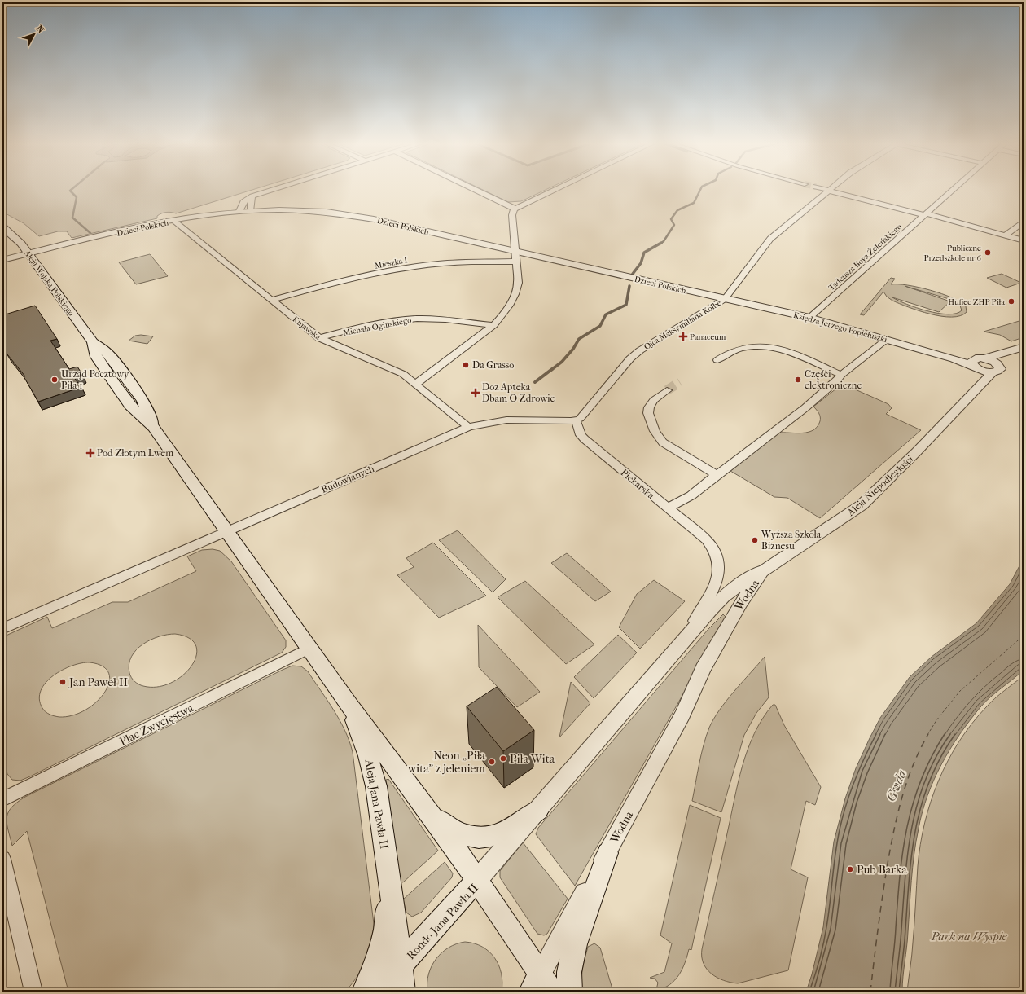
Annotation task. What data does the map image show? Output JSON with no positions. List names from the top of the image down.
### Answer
{
  "streets": {
    "main road": ["Aleja Wojska Polskiego", "Aleja Jana Pawła II", "Rondo Jana Pawła II"],
    "street": [
      "Dzieci Polskich",
      "Tadeusza Boya Żeleńskiego",
      "Mieszka I",
      "Ojca Maksymiliana Kolbe",
      "Michała Ogińskiego",
      "Księdza Jerzego Popiełuszki",
      "Kujawska",
      "Budowlanych",
      "Piekarska",
      "Aleja Niepodległości",
      "Wodna",
      "Plac Zwycięstwa"
    ]
  },
  "crossings": [
    ["Dzieci Polskich", "Aleja Wojska Polskiego"],
    ["Dzieci Polskich", "Ojca Maksymiliana Kolbe"],
    ["Dzieci Polskich", "Księdza Jerzego Popiełuszki"],
    ["Dzieci Polskich", "Kujawska"],
    ["Tadeusza Boya Żeleńskiego", "Księdza Jerzego Popiełuszki"],
    ["Mieszka I", "Kujawska"],
    ["Aleja Wojska Polskiego", "Budowlanych"],
    ["Ojca Maksymiliana Kolbe", "Księdza Jerzego Popiełuszki"],
    ["Ojca Maksymiliana Kolbe", "Piekarska"],
    ["Michała Ogińskiego", "Kujawska"],
    ["Księdza Jerzego Popiełuszki", "Aleja Niepodległości"],
    ["Kujawska", "Budowlanych"],
    ["Piekarska", "Wodna"],
    ["Aleja Niepodległości", "Wodna"],
    ["Wodna", "Aleja Jana Pawła II"],
    ["Wodna", "Rondo Jana Pawła II"],
    ["Aleja Jana Pawła II", "Rondo Jana Pawła II"]
  ],
  "water": ["Gwda"],
  "parks": ["Park na Wyspie"],
  "places": {
    "other": [
      "Publiczne Przedszkole nr 6",
      "Hufiec ZHP Piła",
      "Da Grasso",
      "Urząd Pocztowy Piła 1",
      "Części elektroniczne",
      "Wyższa Szkoła Biznesu",
      "Jan Paweł II",
      "Piła Wita",
      "Neon „Piła wita” z jeleniem",
      "Pub Barka"
    ],
    "health": ["Panaceum", "Doz Apteka Dbam O Zdrowie", "Pod Złotym Lwem"]
  },
  "north": "top right"
}
